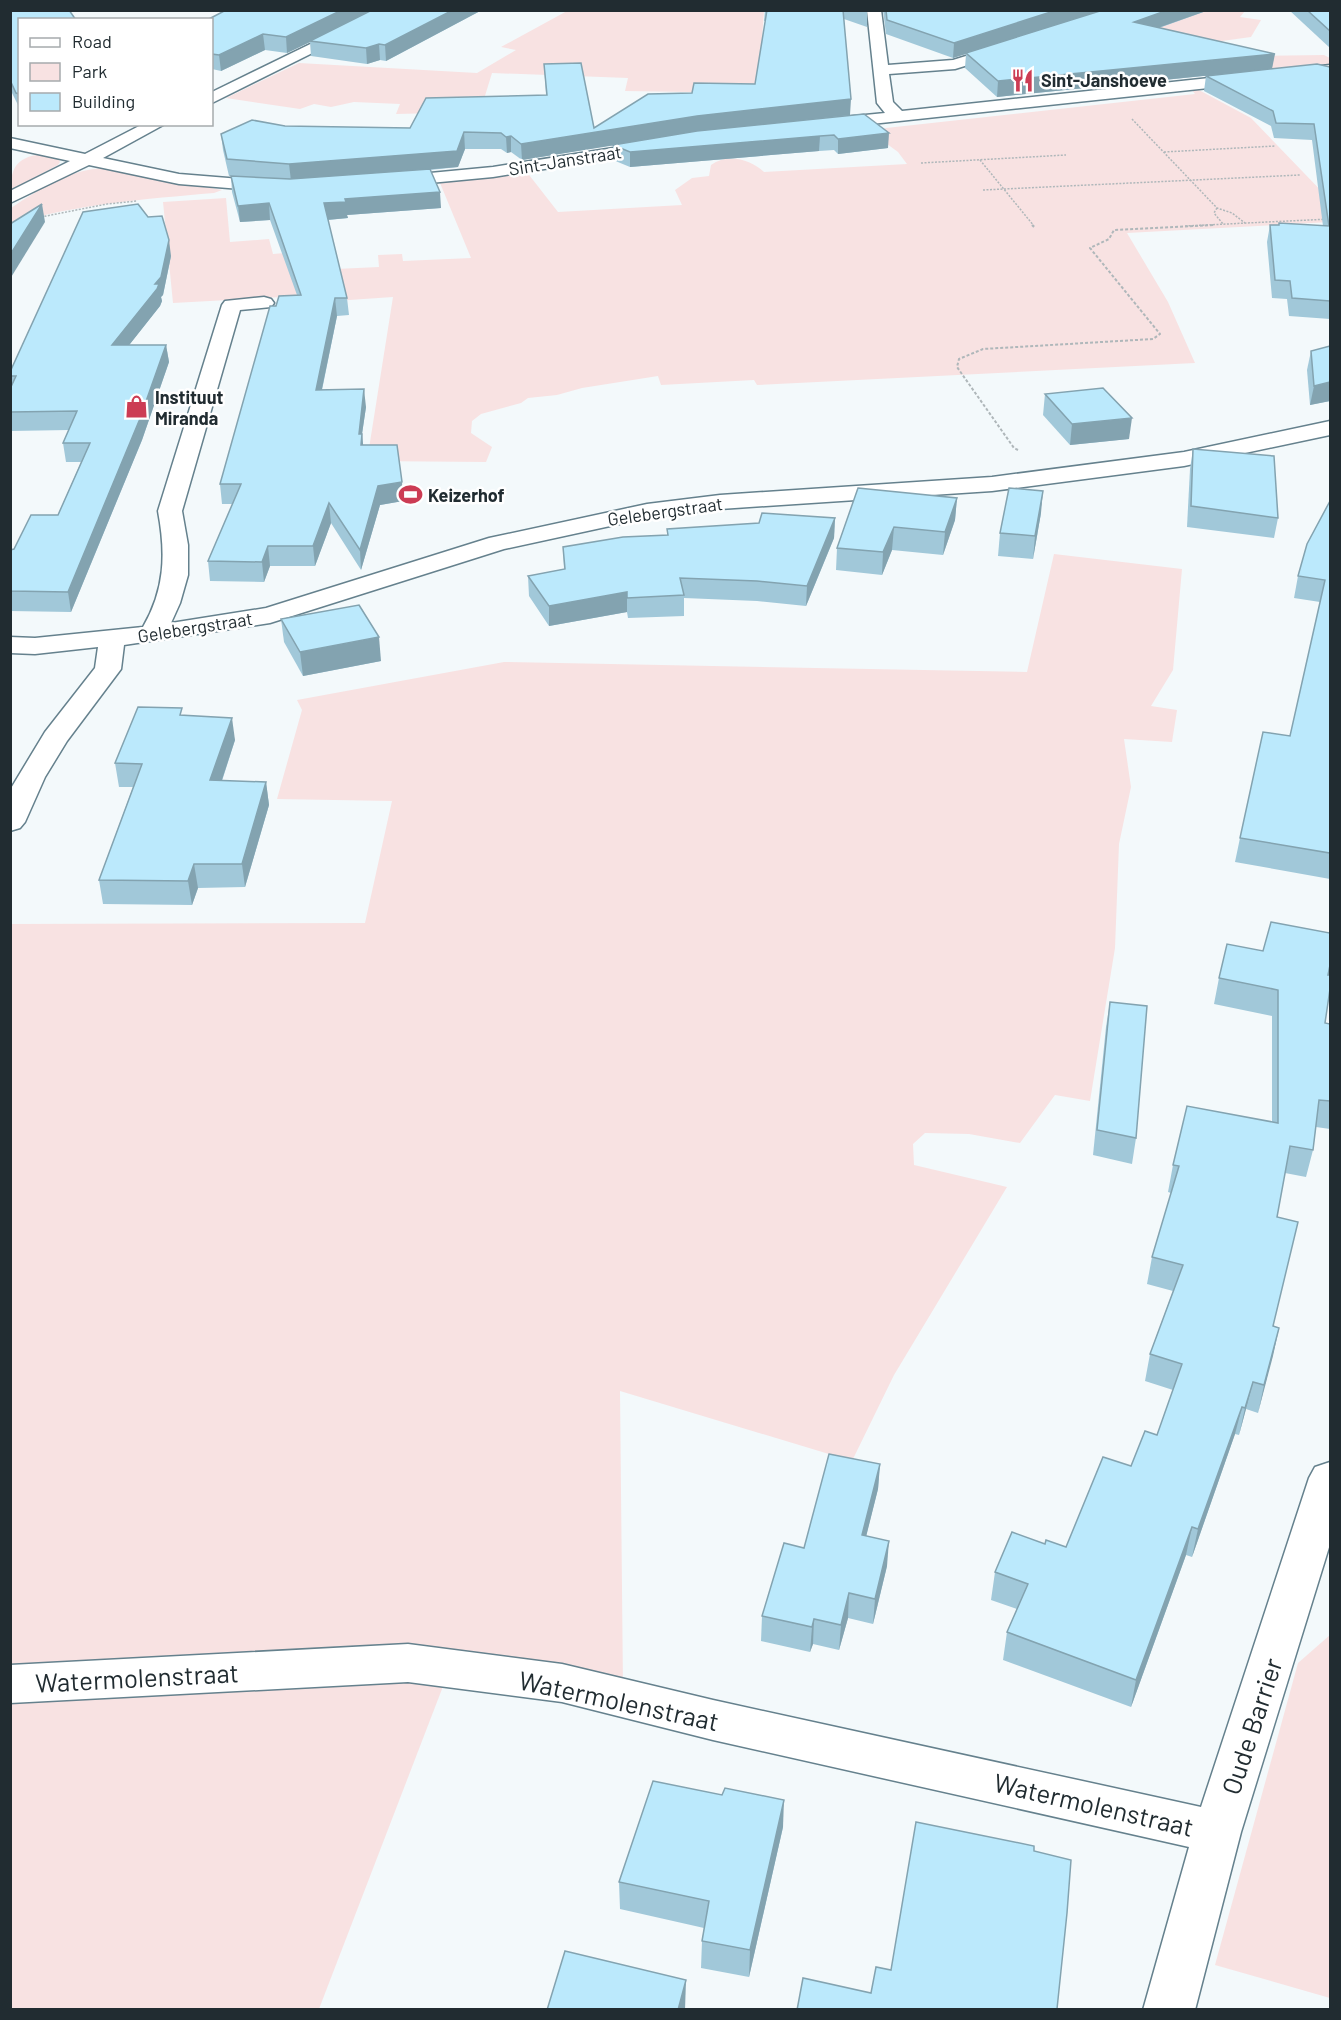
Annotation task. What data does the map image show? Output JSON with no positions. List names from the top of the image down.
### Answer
{
  "streets": {
    "street": [
      "Sint-Janstraat",
      "Gelebergstraat",
      "Watermolenstraat",
      "Oude Barrier"
    ]
  },
  "crossings": [
    ["Watermolenstraat", "Oude Barrier"]
  ],
  "places": {
    "restaurant": ["Sint-Janshoeve"],
    "shop": ["Instituut Miranda"],
    "sports": ["Keizerhof"]
  },
  "legend": ["Road", "Park", "Building"]
}
